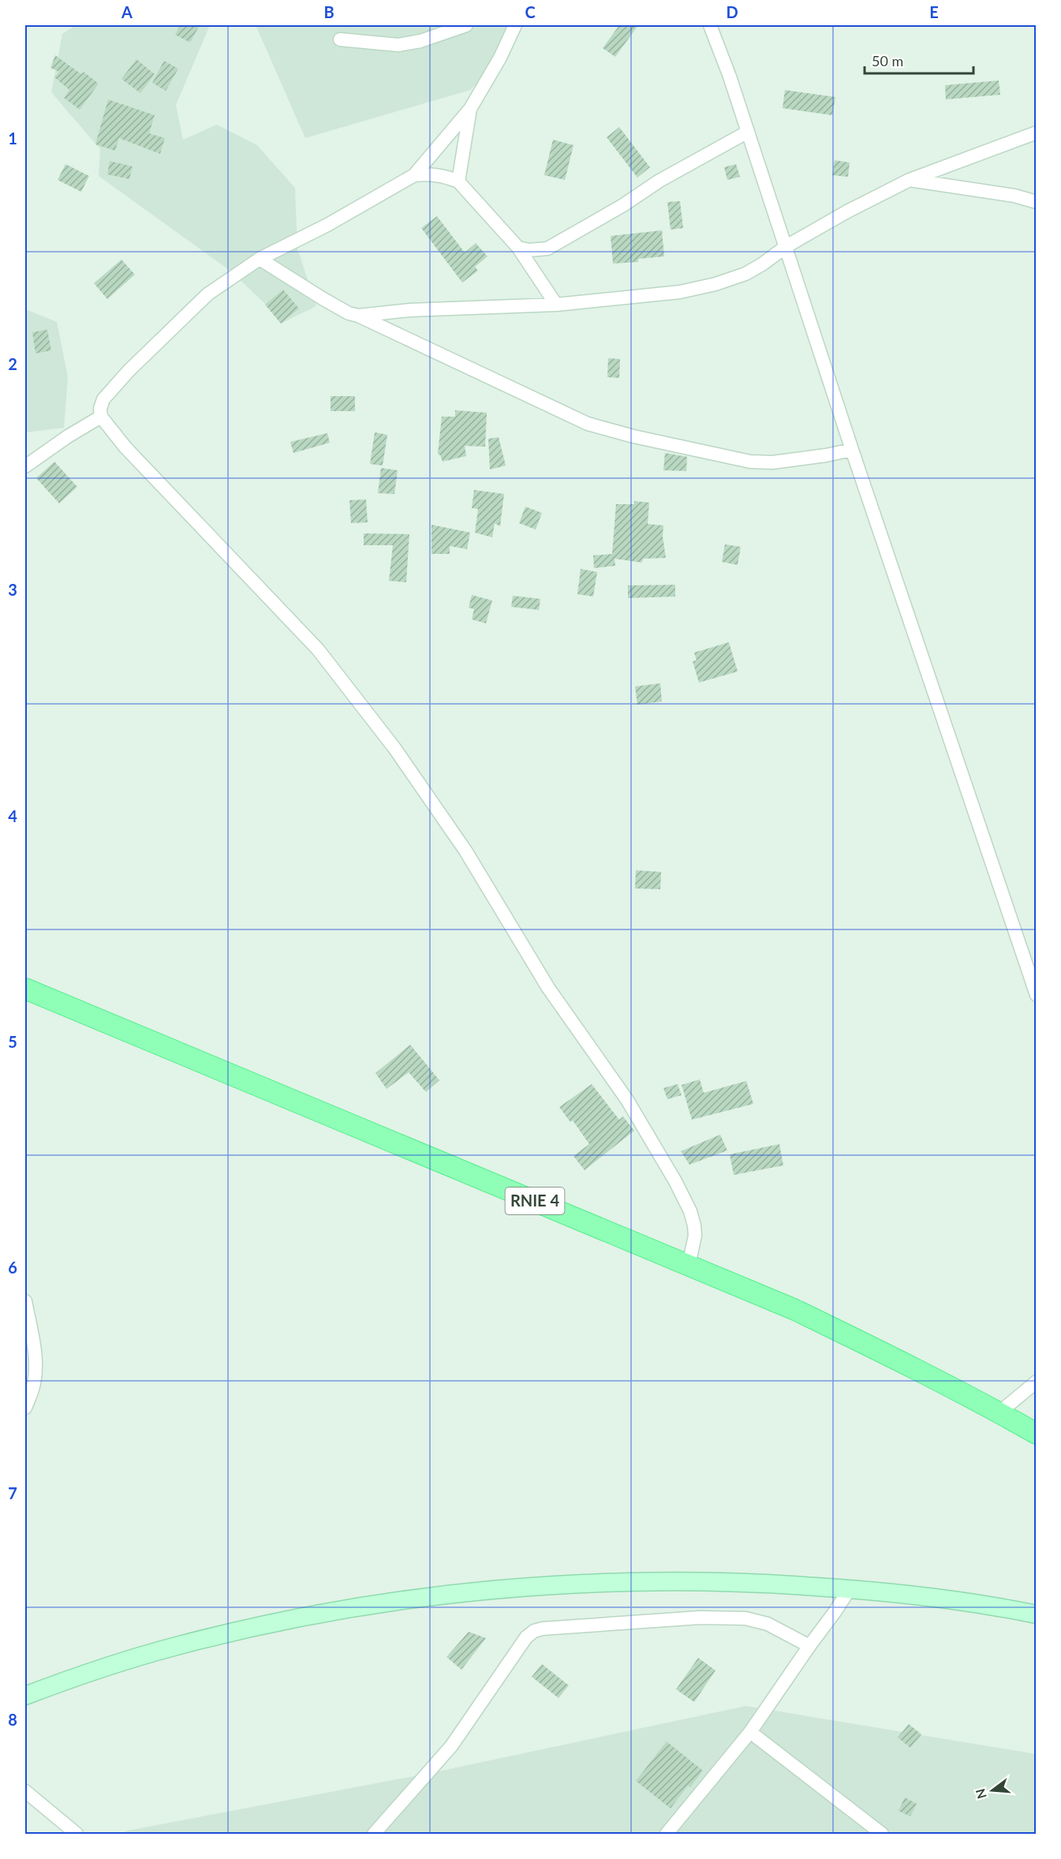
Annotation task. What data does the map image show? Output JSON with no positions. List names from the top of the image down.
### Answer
{
  "streets": {
    "main road": ["RNIE 4"]
  },
  "scale_bar": "50 m",
  "north": "left",
  "grid": {
    "columns": [
      "A",
      "B",
      "C",
      "D",
      "E"
    ],
    "rows": [
      "1",
      "2",
      "3",
      "4",
      "5",
      "6",
      "7",
      "8"
    ]
  }
}
